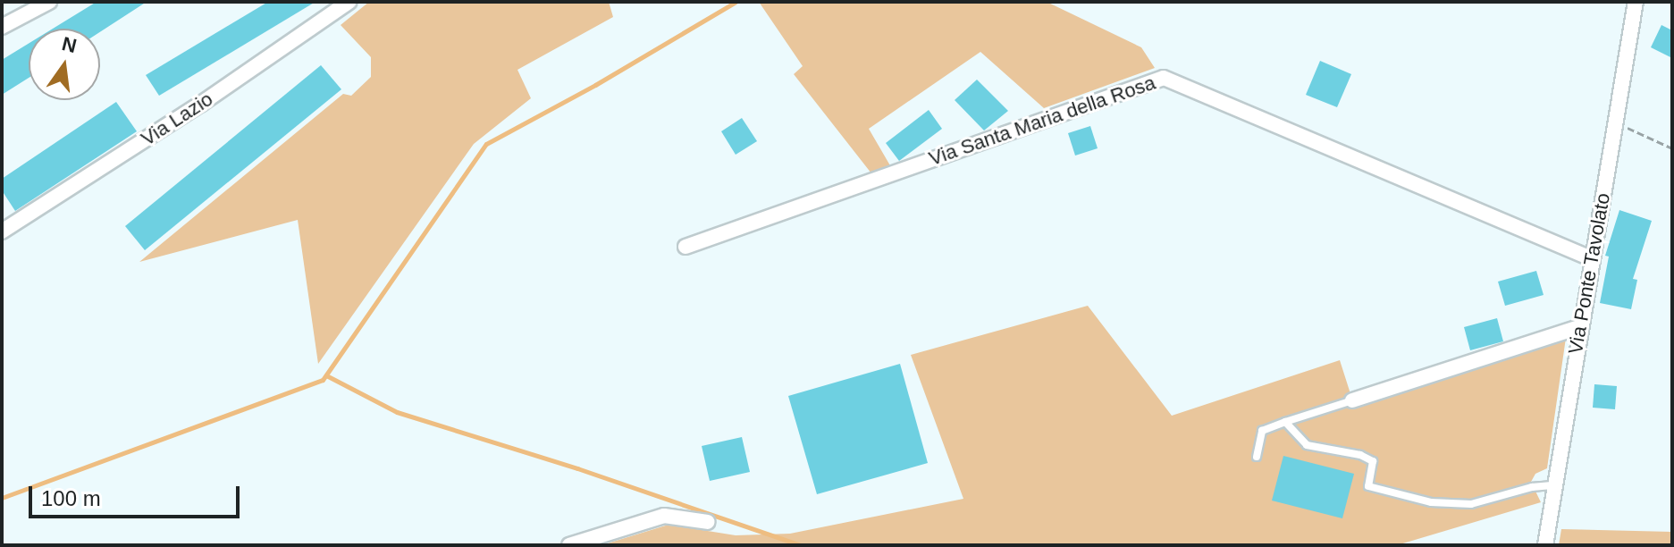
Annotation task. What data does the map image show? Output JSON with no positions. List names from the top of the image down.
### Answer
{
  "streets": {
    "street": ["Via Lazio", "Via Santa Maria della Rosa", "Via Ponte Tavolato"]
  },
  "crossings": [
    ["Via Santa Maria della Rosa", "Via Ponte Tavolato"]
  ],
  "scale_bar": "100 m",
  "north": "top"
}
